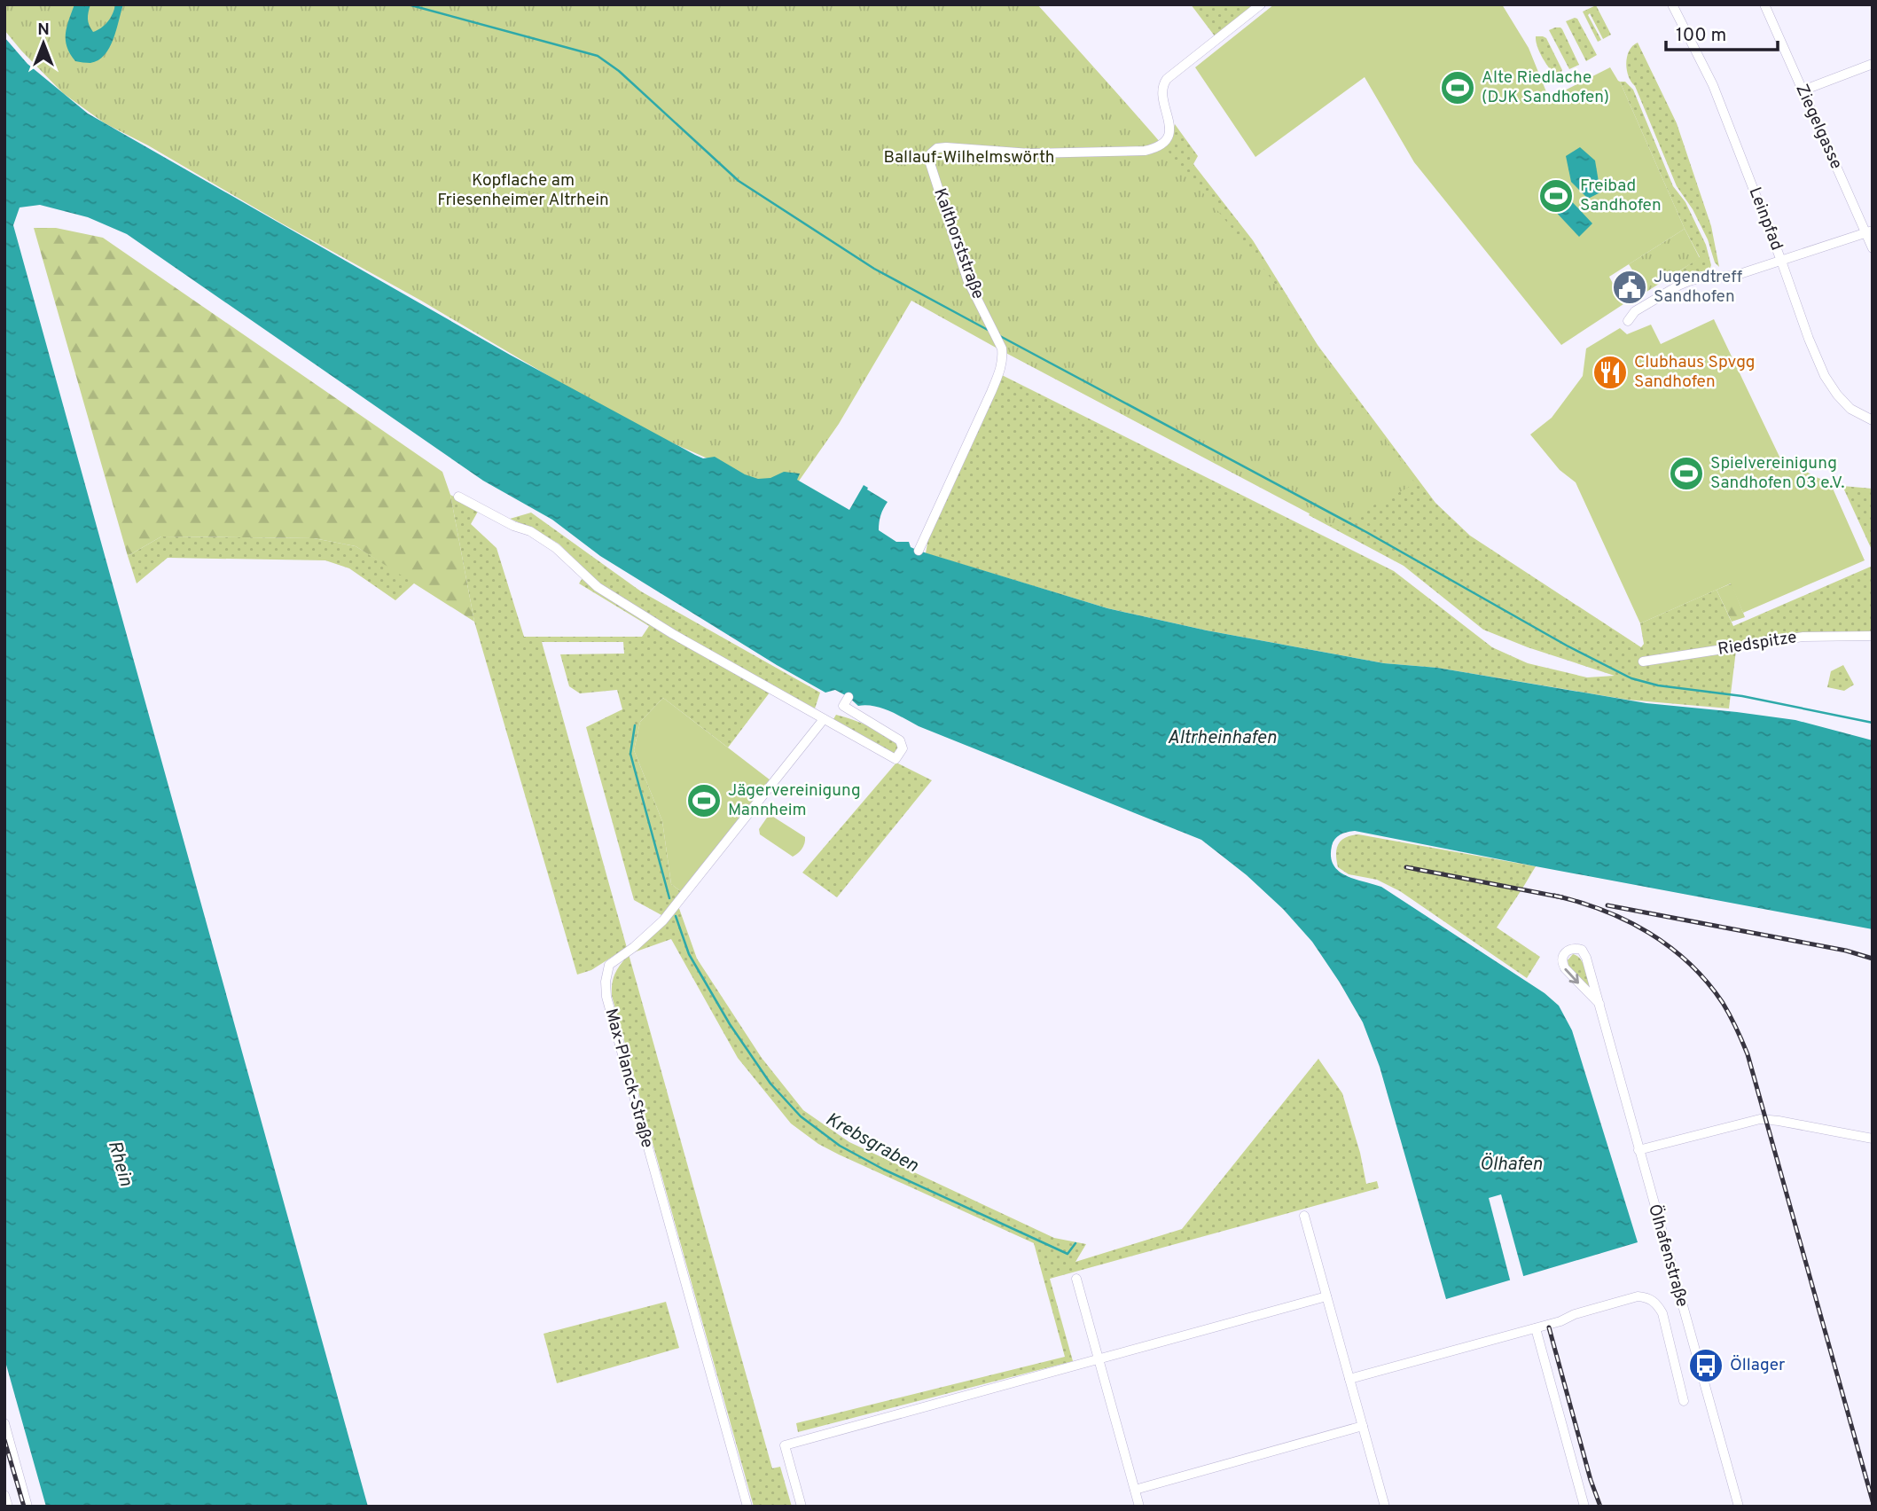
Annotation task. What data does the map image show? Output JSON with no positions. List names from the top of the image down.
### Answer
{
  "streets": {
    "street": [
      "Ziegelgasse",
      "Leinpfad",
      "Kalthorststraße",
      "Riedspitze",
      "Max-Planck-Straße",
      "Ölhafenstraße"
    ]
  },
  "water": [
    "Altrheinhafen",
    "Krebsgraben",
    "Rhein",
    "Ölhafen"
  ],
  "parks": ["Ballauf-Wilhelmswörth", "Kopflache am Friesenheimer Altrhein"],
  "places": {
    "sports": [
      "Alte Riedlache (DJK Sandhofen)",
      "Freibad Sandhofen",
      "Spielvereinigung Sandhofen 03 e.V.",
      "Jägervereinigung Mannheim"
    ],
    "public building": ["Jugendtreff Sandhofen"],
    "restaurant": ["Clubhaus Spvgg Sandhofen"],
    "bus stop": ["Öllager"]
  },
  "scale_bar": "100 m",
  "north": "top"
}
